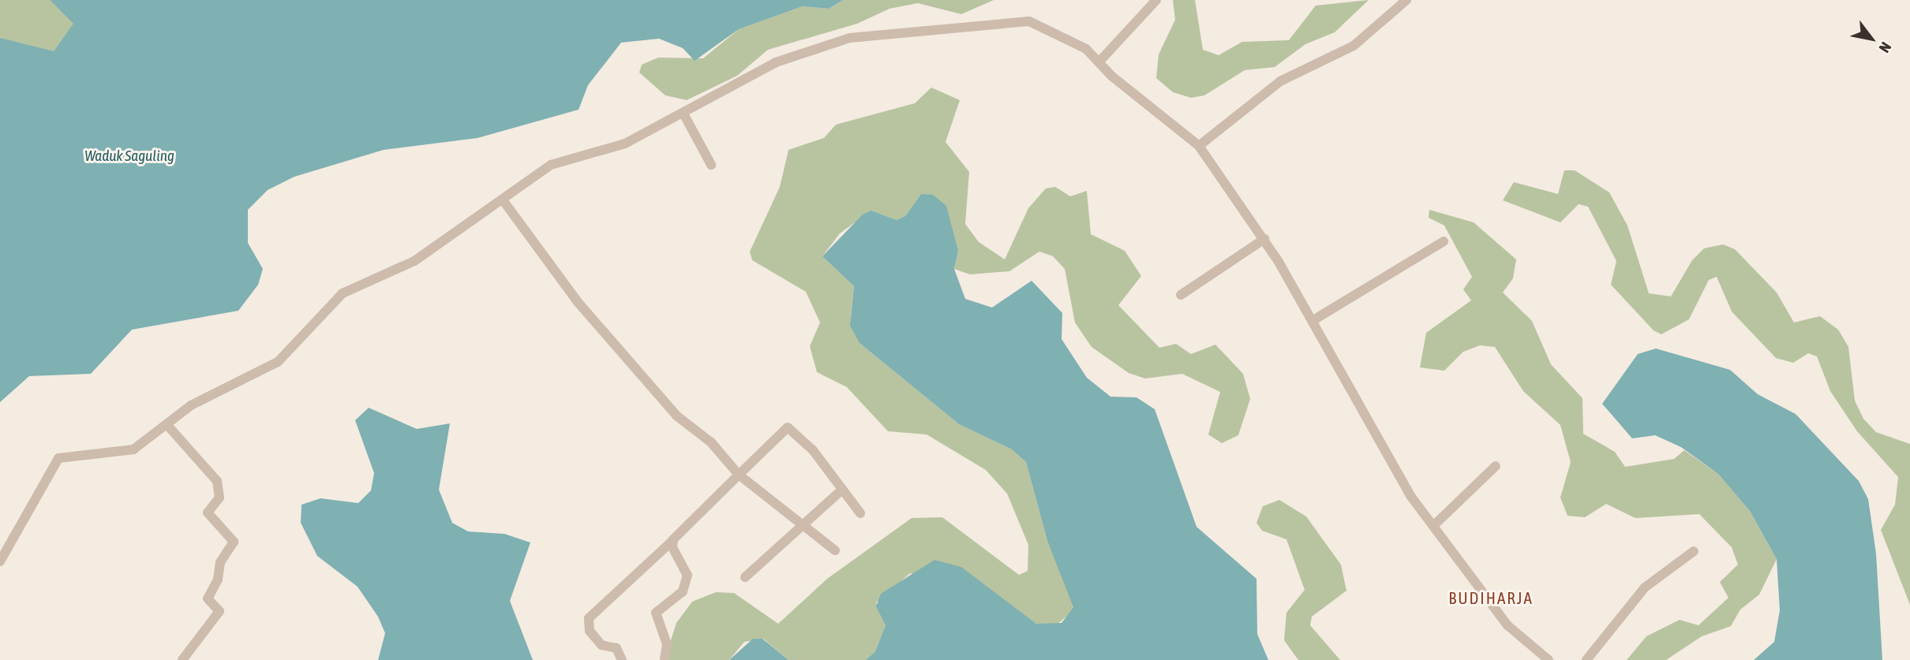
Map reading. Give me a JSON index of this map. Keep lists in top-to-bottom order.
{
  "districts": ["BUDIHARJA"],
  "water": ["Waduk Saguling"],
  "north": "bottom right"
}
